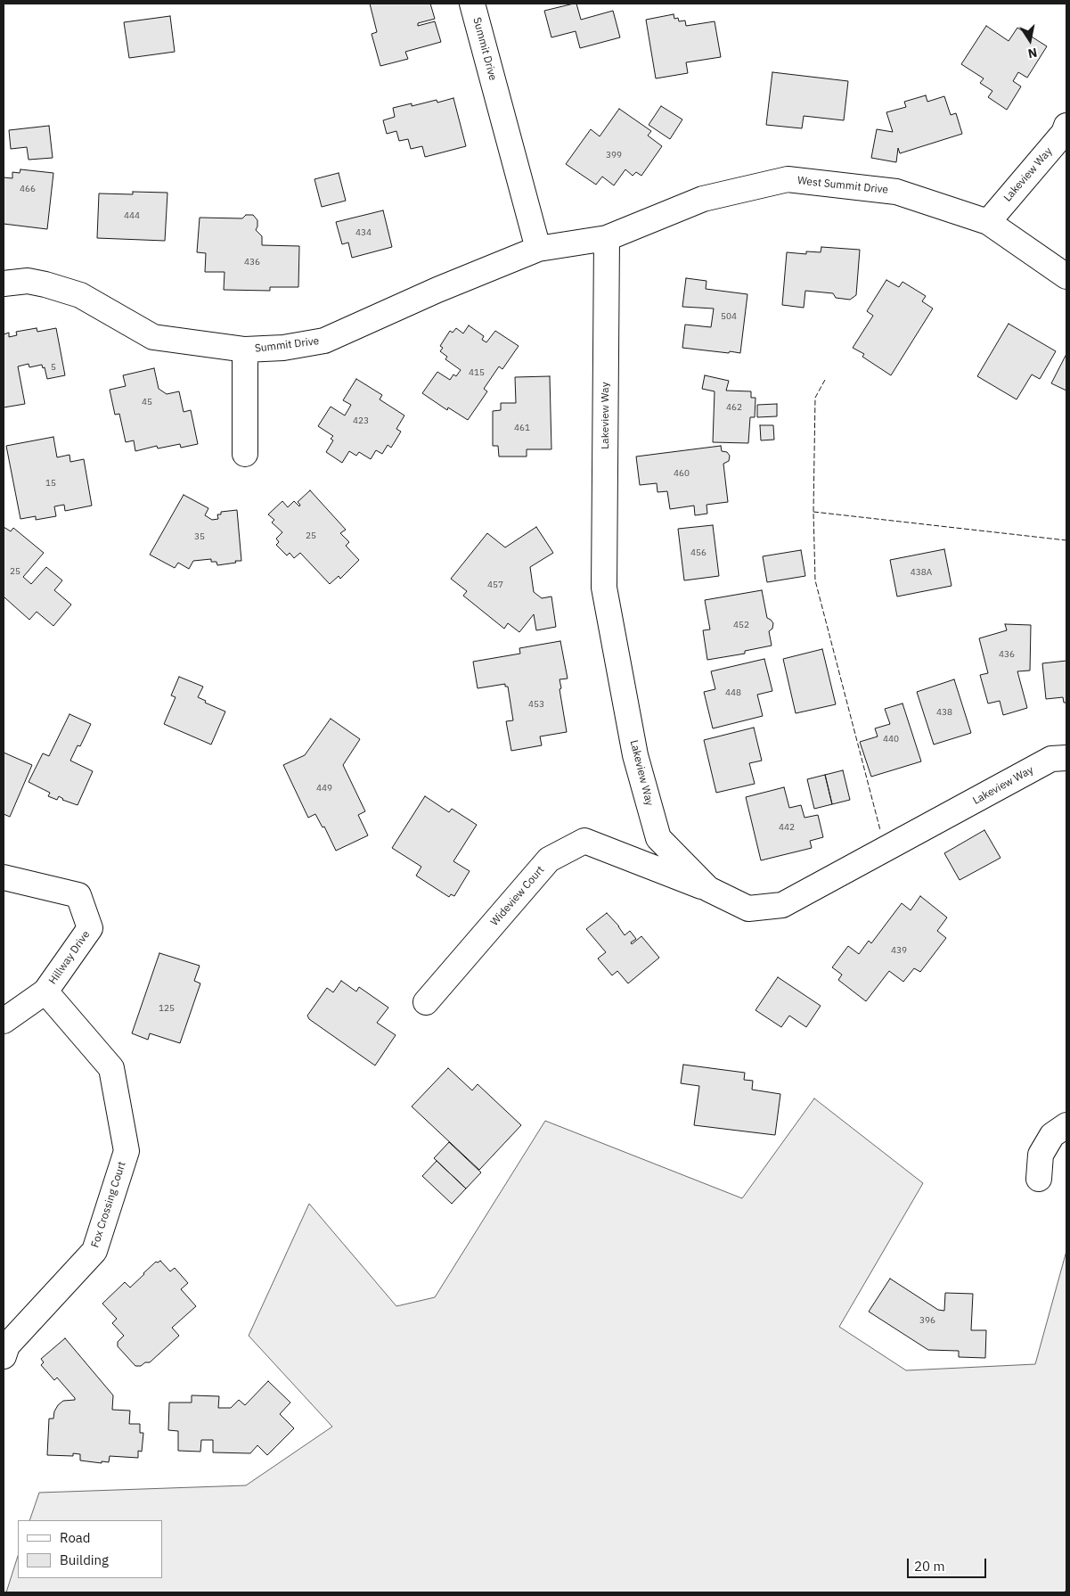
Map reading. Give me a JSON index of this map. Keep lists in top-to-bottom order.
{
  "streets": {
    "street": [
      "Summit Drive",
      "Lakeview Way",
      "West Summit Drive",
      "Wideview Court",
      "Hillway Drive",
      "Fox Crossing Court"
    ]
  },
  "crossings": [
    ["Summit Drive", "Lakeview Way"],
    ["Summit Drive", "West Summit Drive"],
    ["Lakeview Way", "West Summit Drive"],
    ["Lakeview Way", "Wideview Court"],
    ["Hillway Drive", "Fox Crossing Court"]
  ],
  "house_numbers": [
    "399",
    "466",
    "444",
    "434",
    "436",
    "504",
    "5",
    "415",
    "45",
    "462",
    "423",
    "461",
    "460",
    "15",
    "25",
    "35",
    "456",
    "25",
    "438A",
    "457",
    "452",
    "436",
    "448",
    "453",
    "438",
    "440",
    "449",
    "442",
    "439",
    "125",
    "396"
  ],
  "legend": ["Road", "Building"],
  "scale_bar": "20 m",
  "north": "bottom"
}
